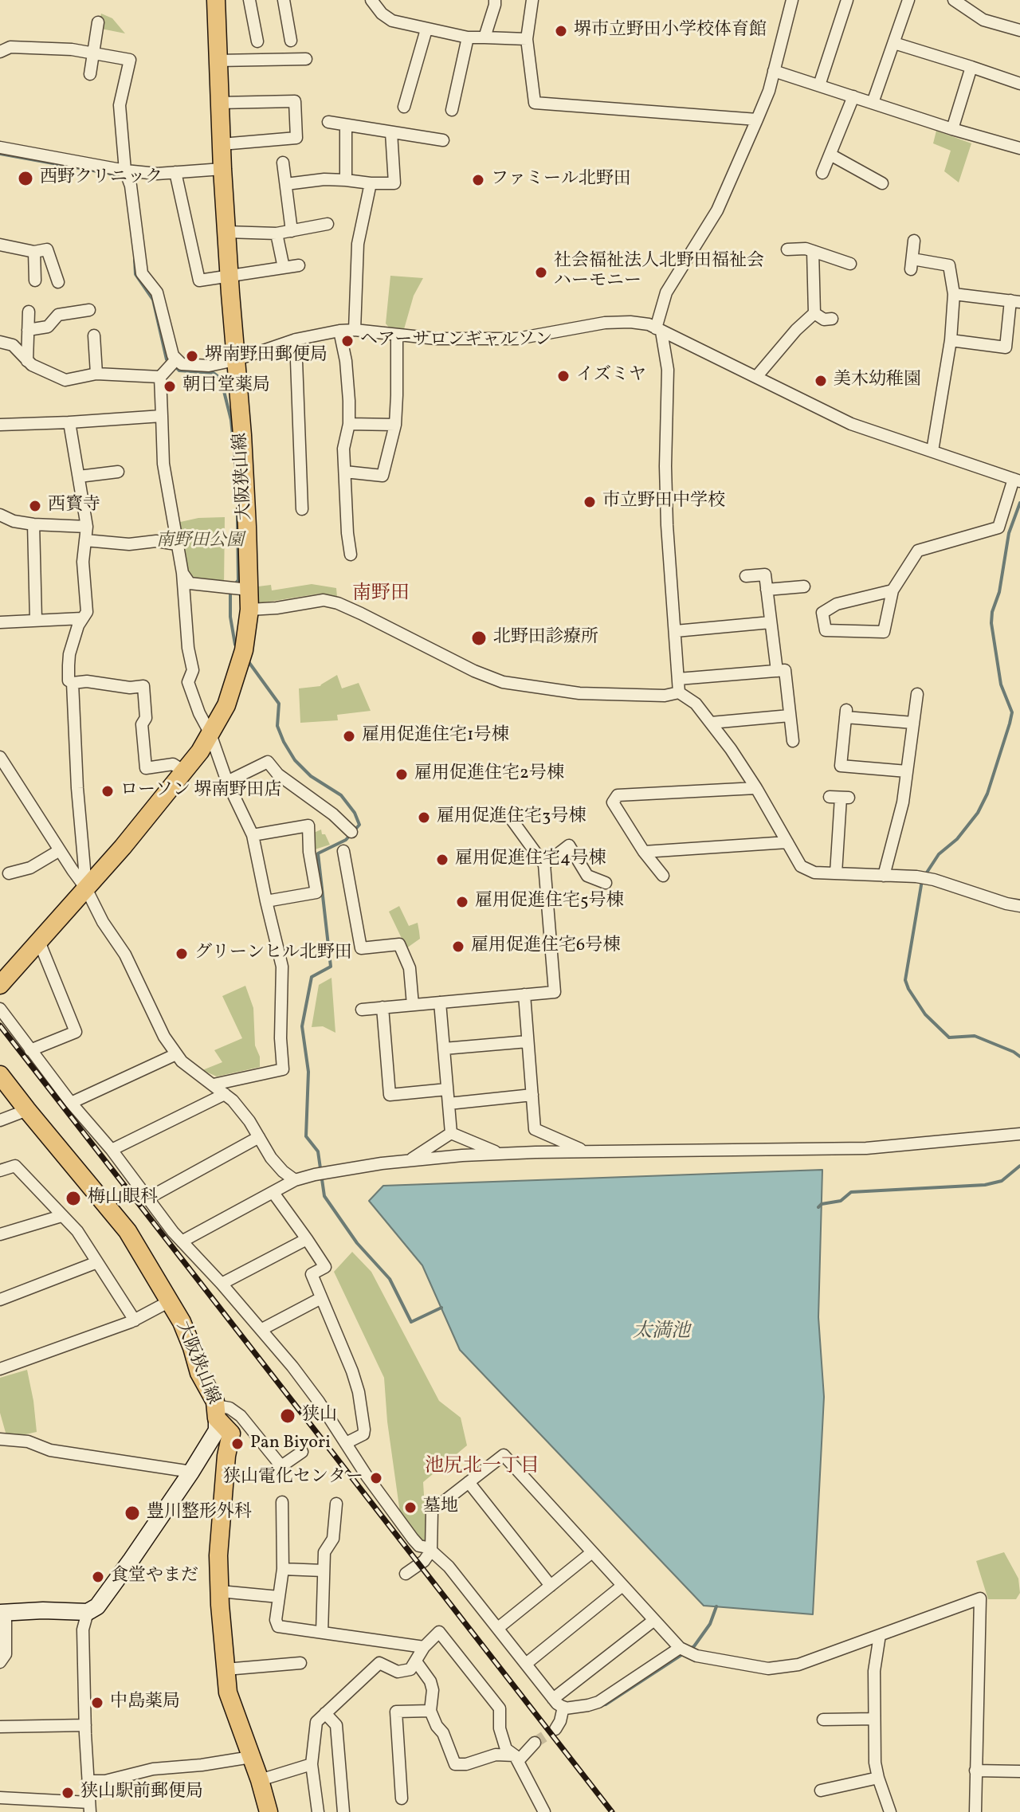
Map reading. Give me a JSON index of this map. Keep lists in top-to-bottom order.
{
  "streets": {
    "main road": ["大阪狭山線"]
  },
  "districts": ["南野田", "池尻北一丁目"],
  "water": ["太満池"],
  "parks": ["南野田公園"],
  "places": [
    "堺市立野田小学校体育館",
    "西野クリニック",
    "ファミール北野田",
    "社会福祉法人北野田福祉会 ハーモニー",
    "ヘアーサロンギャルソン",
    "堺南野田郵便局",
    "イズミヤ",
    "美木幼稚園",
    "朝日堂薬局",
    "市立野田中学校",
    "西寳寺",
    "北野田診療所",
    "雇用促進住宅1号棟",
    "雇用促進住宅2号棟",
    "ローソン 堺南野田店",
    "雇用促進住宅3号棟",
    "雇用促進住宅4号棟",
    "雇用促進住宅5号棟",
    "雇用促進住宅6号棟",
    "グリーンヒル北野田",
    "梅山眼科",
    "狭山",
    "Pan Biyori",
    "狭山電化センター",
    "墓地",
    "豊川整形外科",
    "食堂やまだ",
    "中島薬局",
    "狭山駅前郵便局"
  ]
}
